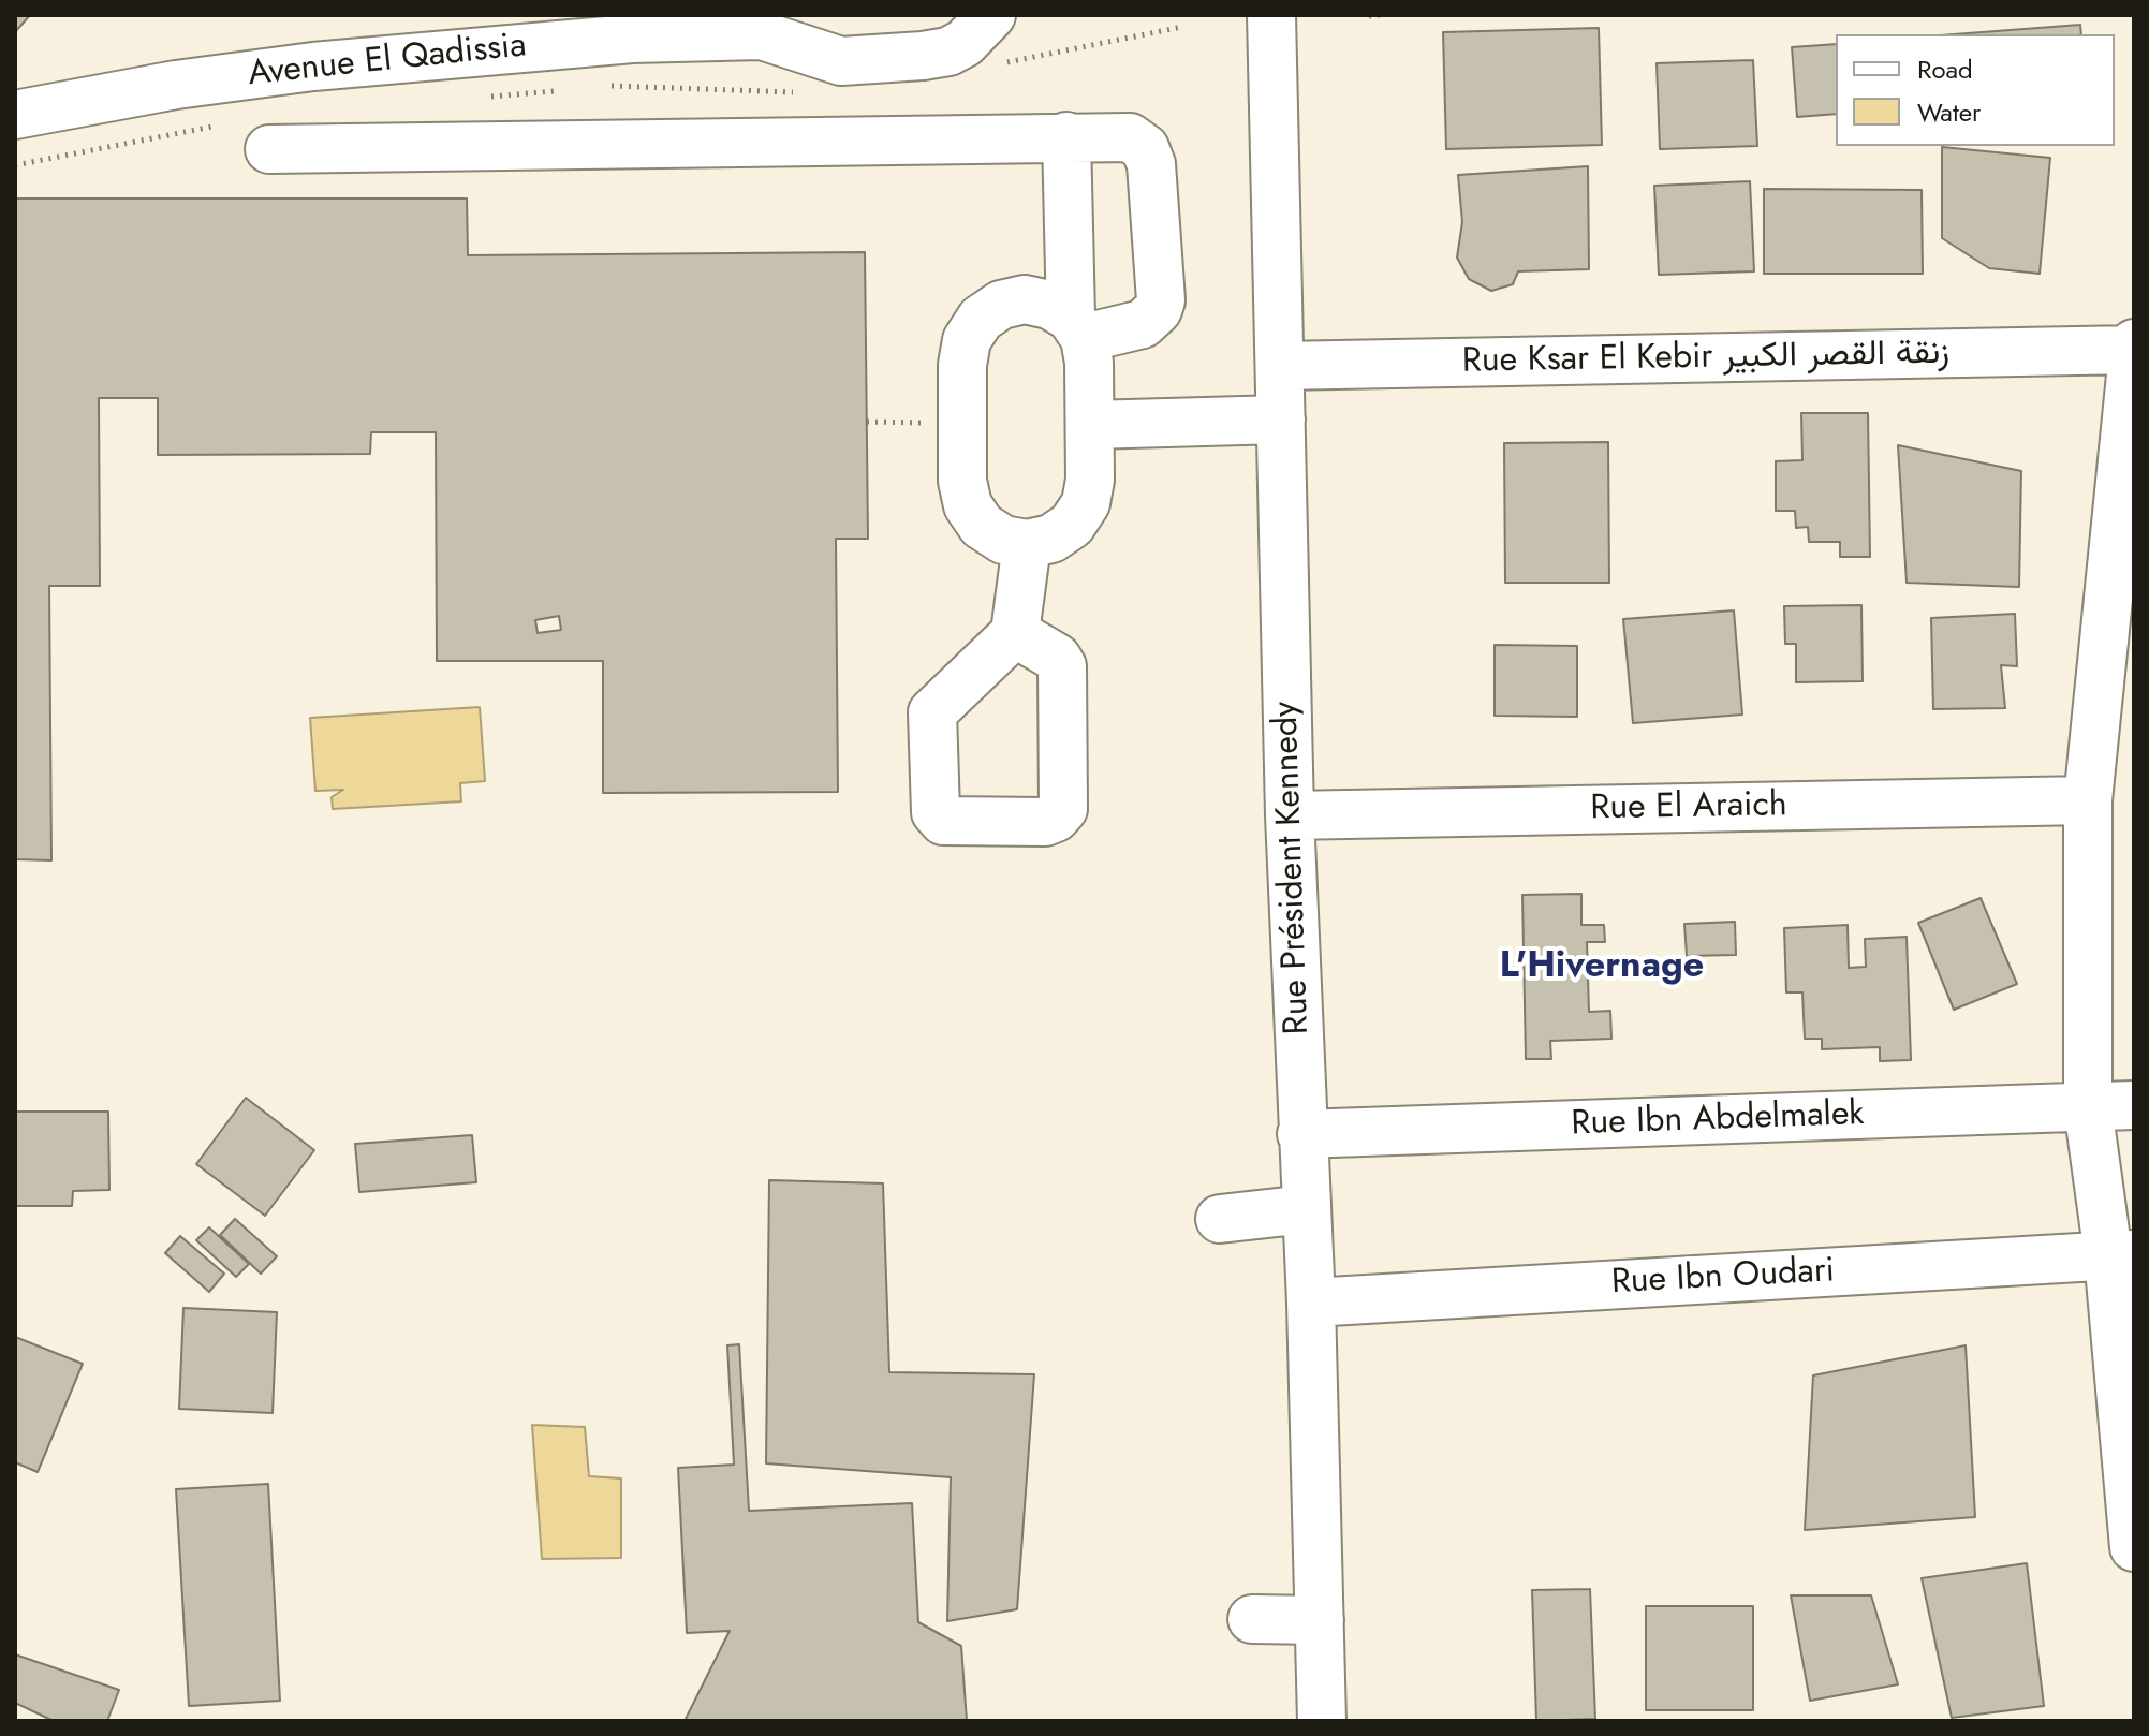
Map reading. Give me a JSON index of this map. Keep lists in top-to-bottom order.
{
  "streets": {
    "street": [
      "Avenue El Qadissia",
      "Rue Ksar El Kebir زنقة القصر الكبير",
      "Rue El Araich",
      "Rue Président Kennedy",
      "Rue Ibn Abdelmalek",
      "Rue Ibn Oudari"
    ]
  },
  "crossings": [
    ["Rue Ksar El Kebir زنقة القصر الكبير", "Rue Président Kennedy"],
    ["Rue El Araich", "Rue Président Kennedy"],
    ["Rue Président Kennedy", "Rue Ibn Abdelmalek"],
    ["Rue Président Kennedy", "Rue Ibn Oudari"]
  ],
  "districts": ["L'Hivernage"],
  "legend": ["Road", "Water"]
}
